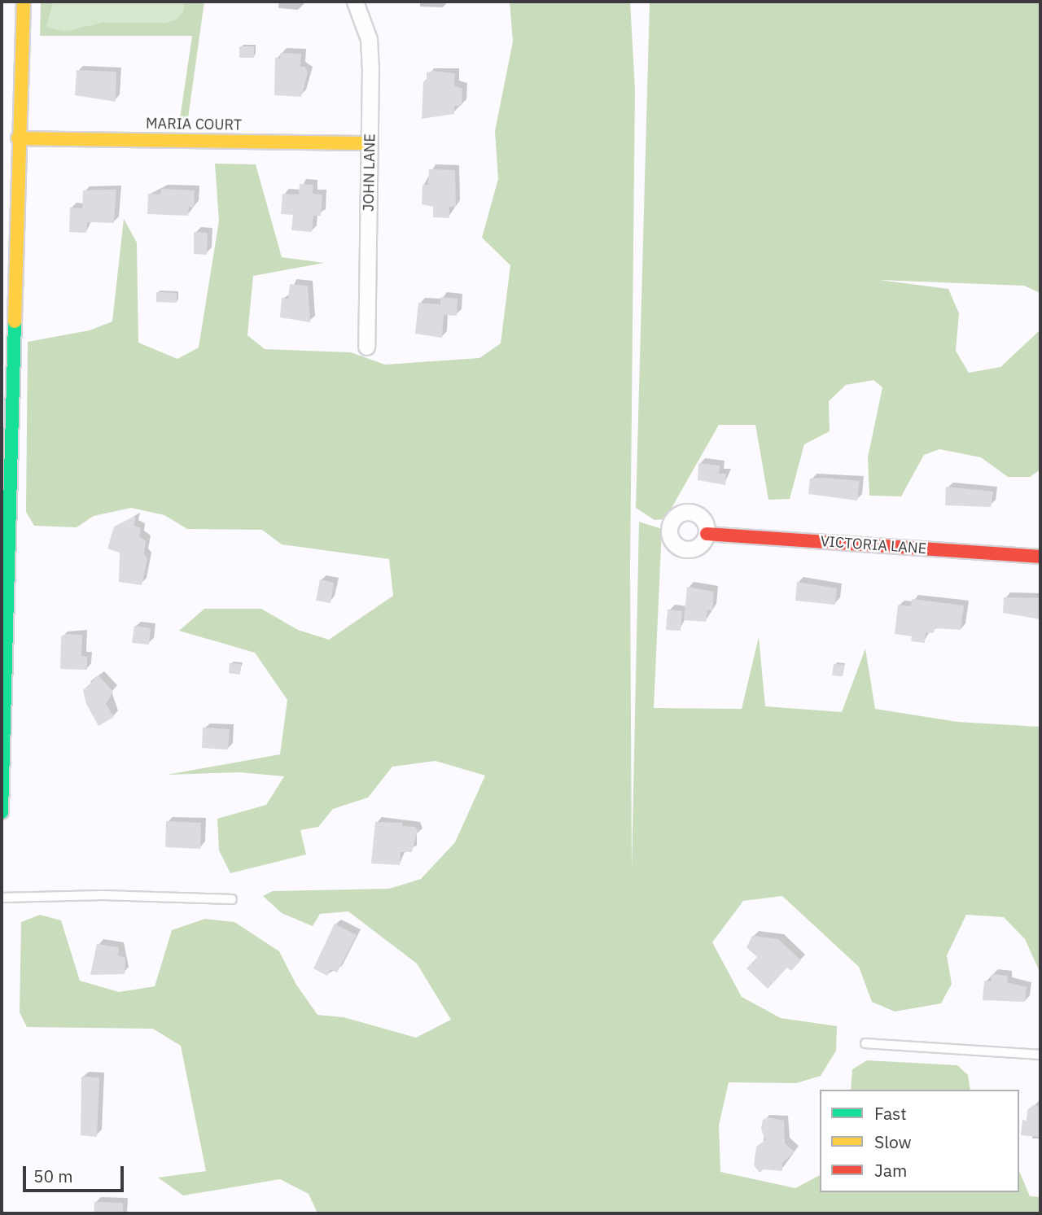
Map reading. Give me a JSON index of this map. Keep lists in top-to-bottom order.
{
  "streets": {
    "street": ["MARIA COURT", "JOHN LANE", "VICTORIA LANE"]
  },
  "crossings": [
    ["MARIA COURT", "JOHN LANE"]
  ],
  "legend": ["Fast", "Slow", "Jam"],
  "scale_bar": "50 m"
}
